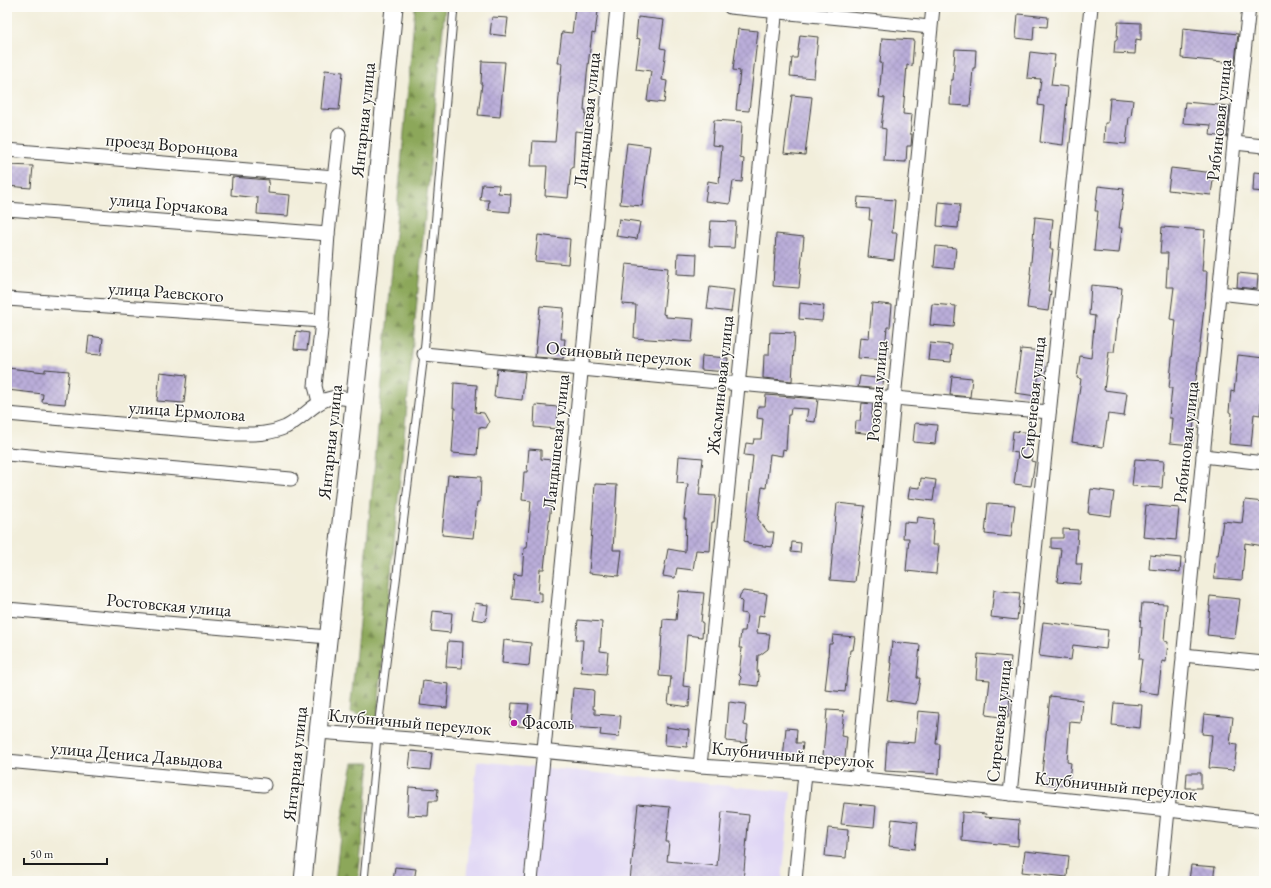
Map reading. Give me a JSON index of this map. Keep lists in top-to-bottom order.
{
  "streets": {
    "street": [
      "Янтарная улица",
      "Ландышевая улица",
      "Рябиновая улица",
      "проезд Воронцова",
      "улица Горчакова",
      "улица Раевского",
      "Осиновый переулок",
      "Жасминовая улица",
      "Розовая улица",
      "Сиреневая улица",
      "улица Ермолова",
      "Ростовская улица",
      "Клубничный переулок",
      "улица Дениса Давыдова"
    ]
  },
  "crossings": [
    ["Янтарная улица", "улица Ермолова"],
    ["Янтарная улица", "Ростовская улица"],
    ["Янтарная улица", "Клубничный переулок"],
    ["Ландышевая улица", "Осиновый переулок"],
    ["Ландышевая улица", "Клубничный переулок"],
    ["Рябиновая улица", "Клубничный переулок"],
    ["Осиновый переулок", "Жасминовая улица"],
    ["Осиновый переулок", "Розовая улица"],
    ["Осиновый переулок", "Сиреневая улица"],
    ["Жасминовая улица", "Клубничный переулок"],
    ["Розовая улица", "Клубничный переулок"],
    ["Сиреневая улица", "Клубничный переулок"]
  ],
  "places": ["Фасоль"],
  "scale_bar": "50 m"
}
